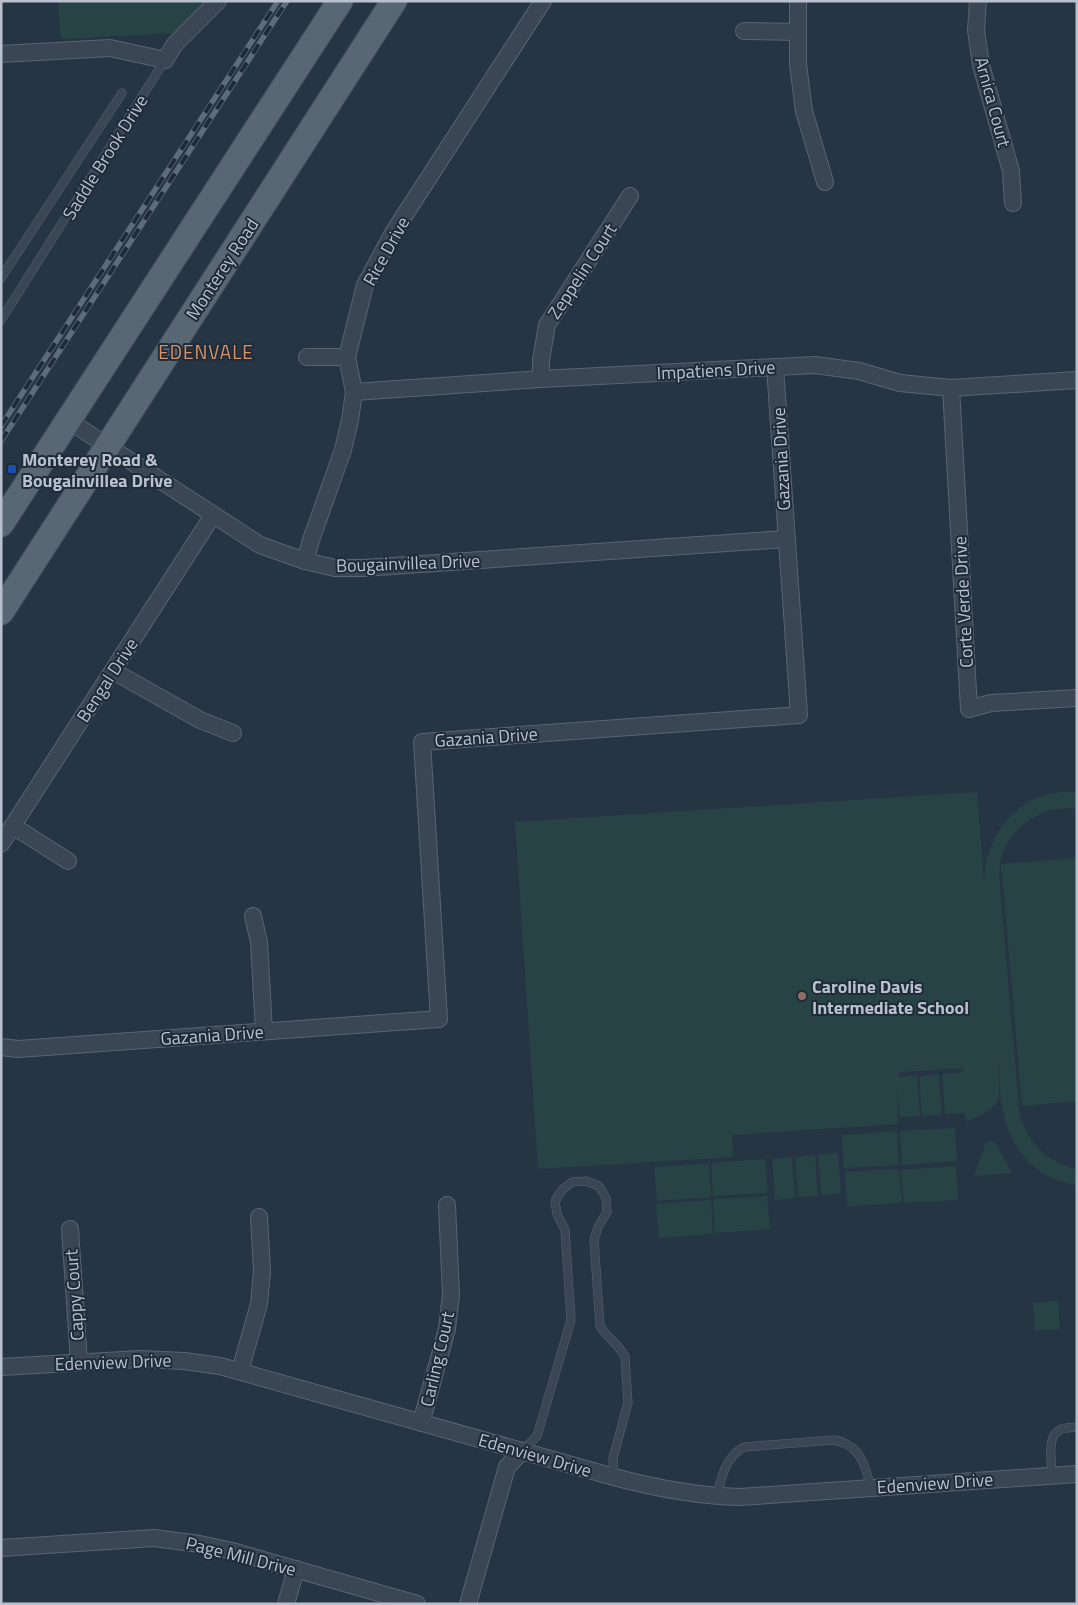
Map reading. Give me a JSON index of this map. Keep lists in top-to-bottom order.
{
  "streets": {
    "main road": ["Monterey Road"],
    "street": [
      "Arnica Court",
      "Saddle Brook Drive",
      "Rice Drive",
      "Zeppelin Court",
      "Impatiens Drive",
      "Gazania Drive",
      "Bougainvillea Drive",
      "Corte Verde Drive",
      "Bengal Drive",
      "Cappy Court",
      "Carling Court",
      "Edenview Drive",
      "Page Mill Drive"
    ]
  },
  "crossings": [
    ["Rice Drive", "Impatiens Drive"],
    ["Rice Drive", "Bougainvillea Drive"],
    ["Monterey Road", "Bougainvillea Drive"],
    ["Zeppelin Court", "Impatiens Drive"],
    ["Impatiens Drive", "Gazania Drive"],
    ["Impatiens Drive", "Corte Verde Drive"],
    ["Gazania Drive", "Bougainvillea Drive"],
    ["Bougainvillea Drive", "Bengal Drive"],
    ["Cappy Court", "Edenview Drive"],
    ["Carling Court", "Edenview Drive"]
  ],
  "districts": ["EDENVALE"],
  "places": {
    "transit": ["Monterey Road & Bougainvillea Drive"],
    "other": ["Caroline Davis Intermediate School"]
  }
}
